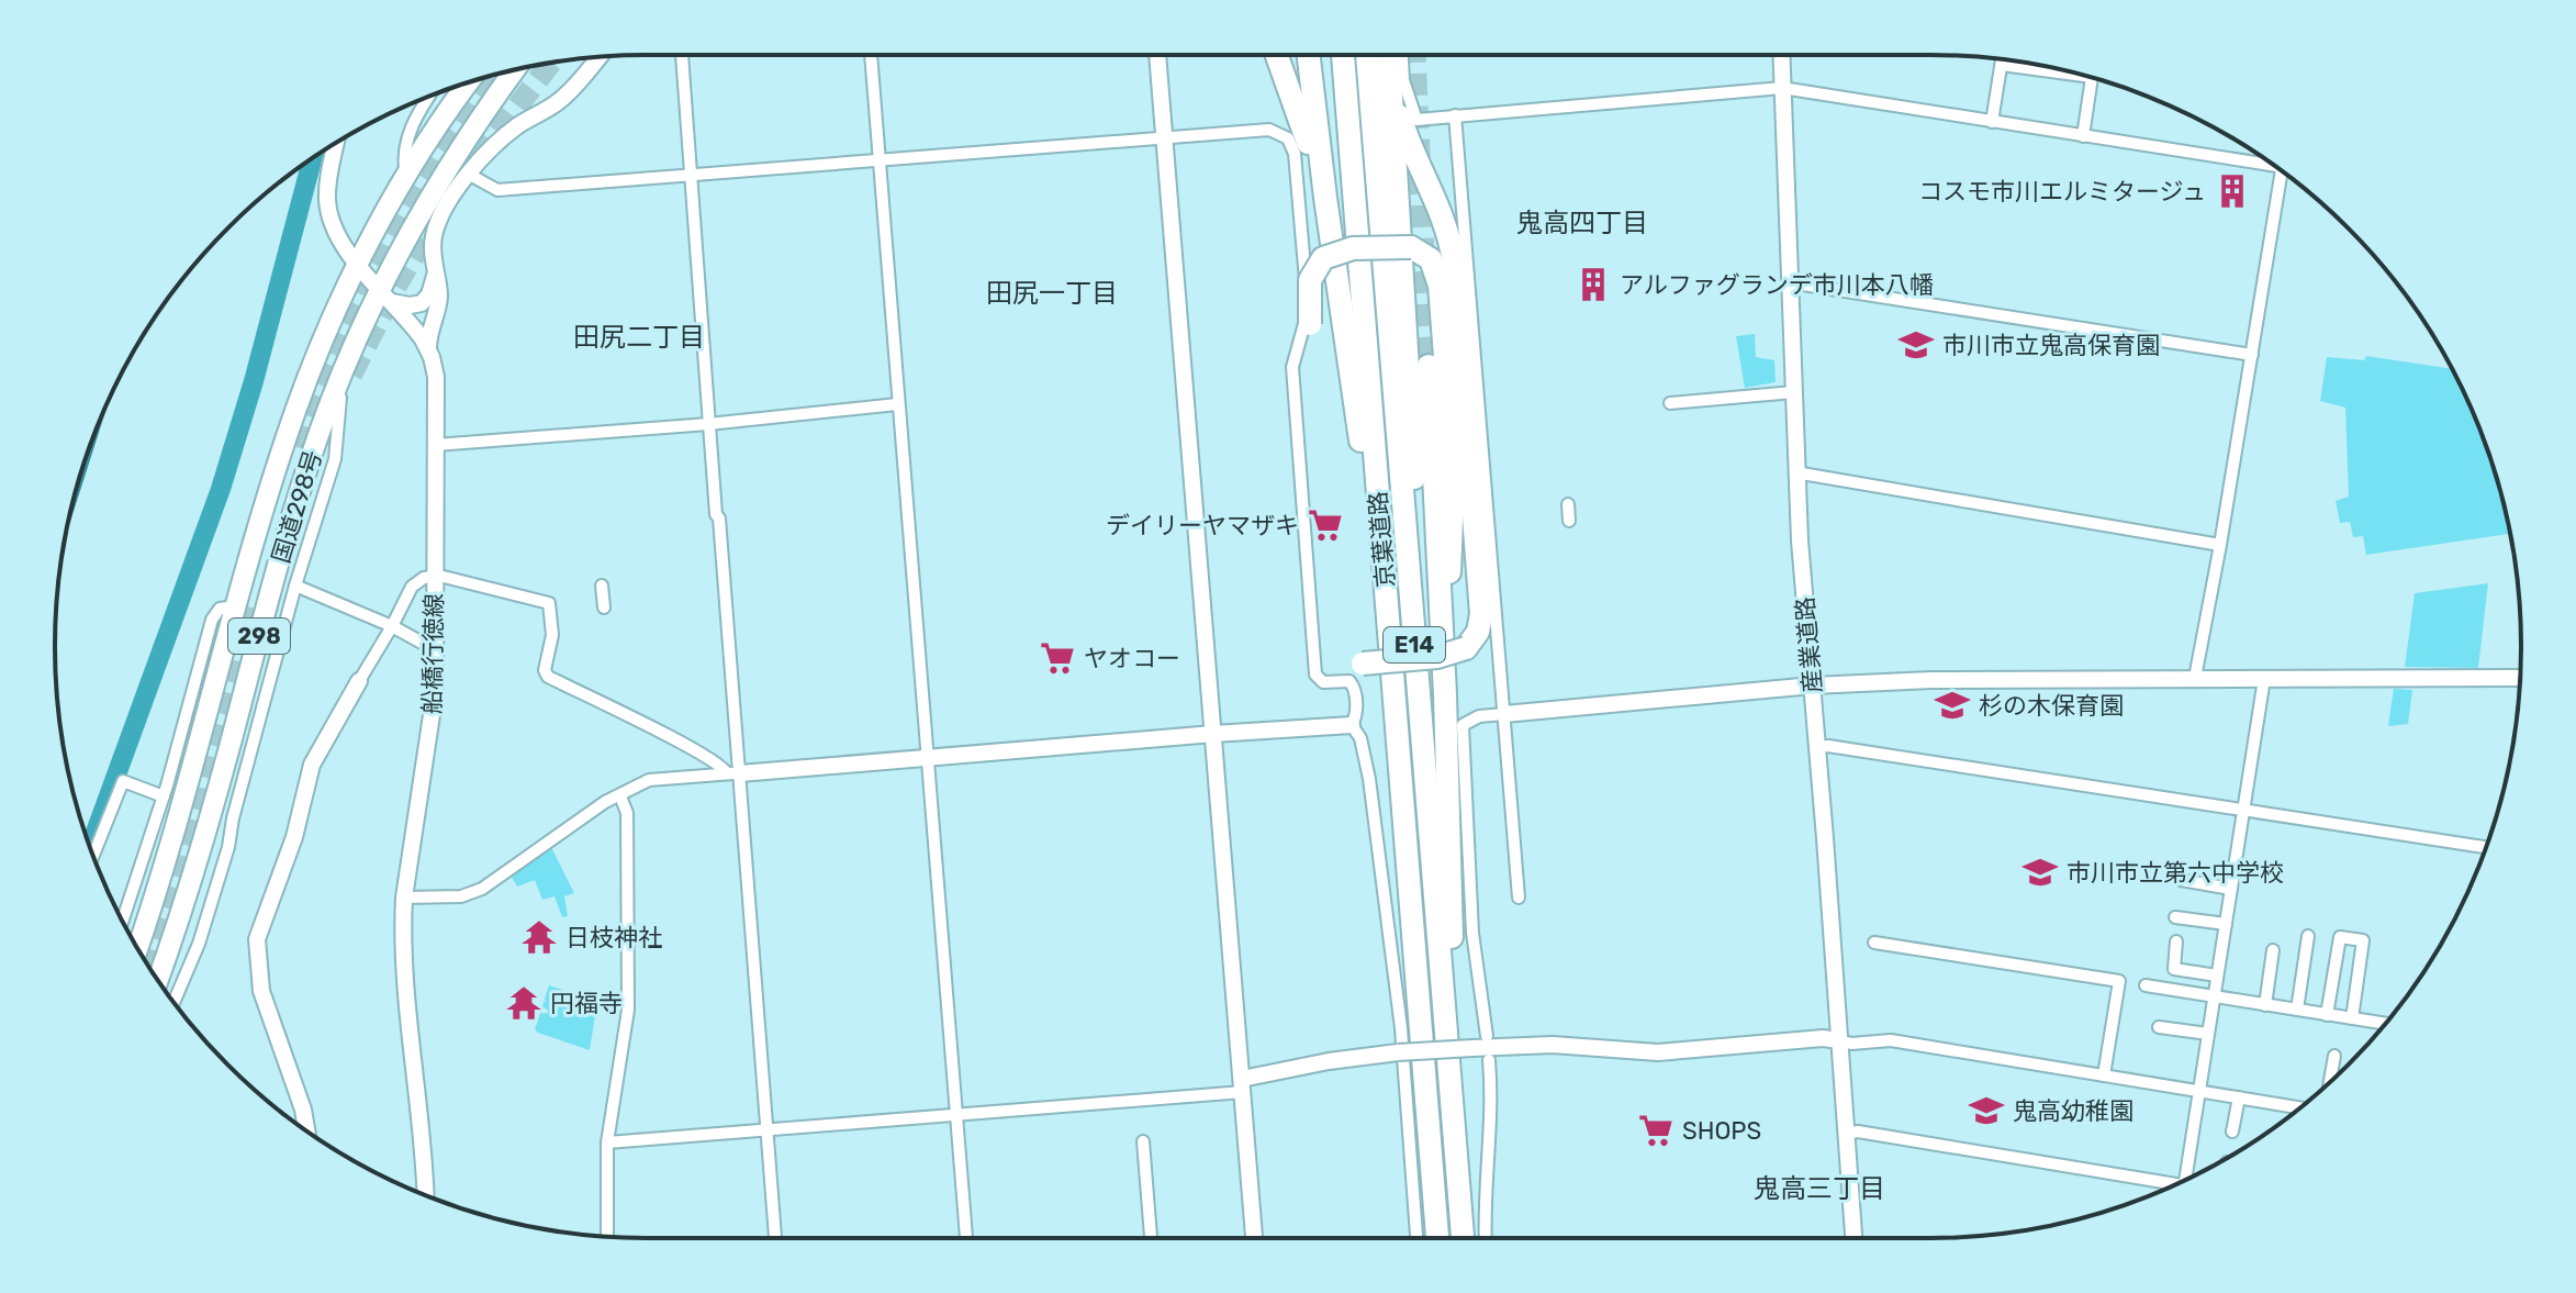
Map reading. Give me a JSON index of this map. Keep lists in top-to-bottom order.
{
  "streets": {
    "highway": [
      "国道298号",
      "京葉道路",
      "298",
      "E14"
    ],
    "street": ["産業道路", "船橋行徳線"]
  },
  "crossings": [
    ["国道298号", "298"],
    ["国道298号", "船橋行徳線"]
  ],
  "districts": [
    "鬼高四丁目",
    "田尻一丁目",
    "田尻二丁目",
    "鬼高三丁目"
  ],
  "places": {
    "building": ["コスモ市川エルミタージュ", "アルファグランデ市川本八幡"],
    "school or university": [
      "市川市立鬼高保育園",
      "杉の木保育園",
      "市川市立第六中学校",
      "鬼高幼稚園"
    ],
    "supermarket": ["デイリーヤマザキ", "ヤオコー", "SHOPS"],
    "temple": ["日枝神社", "円福寺"]
  }
}
